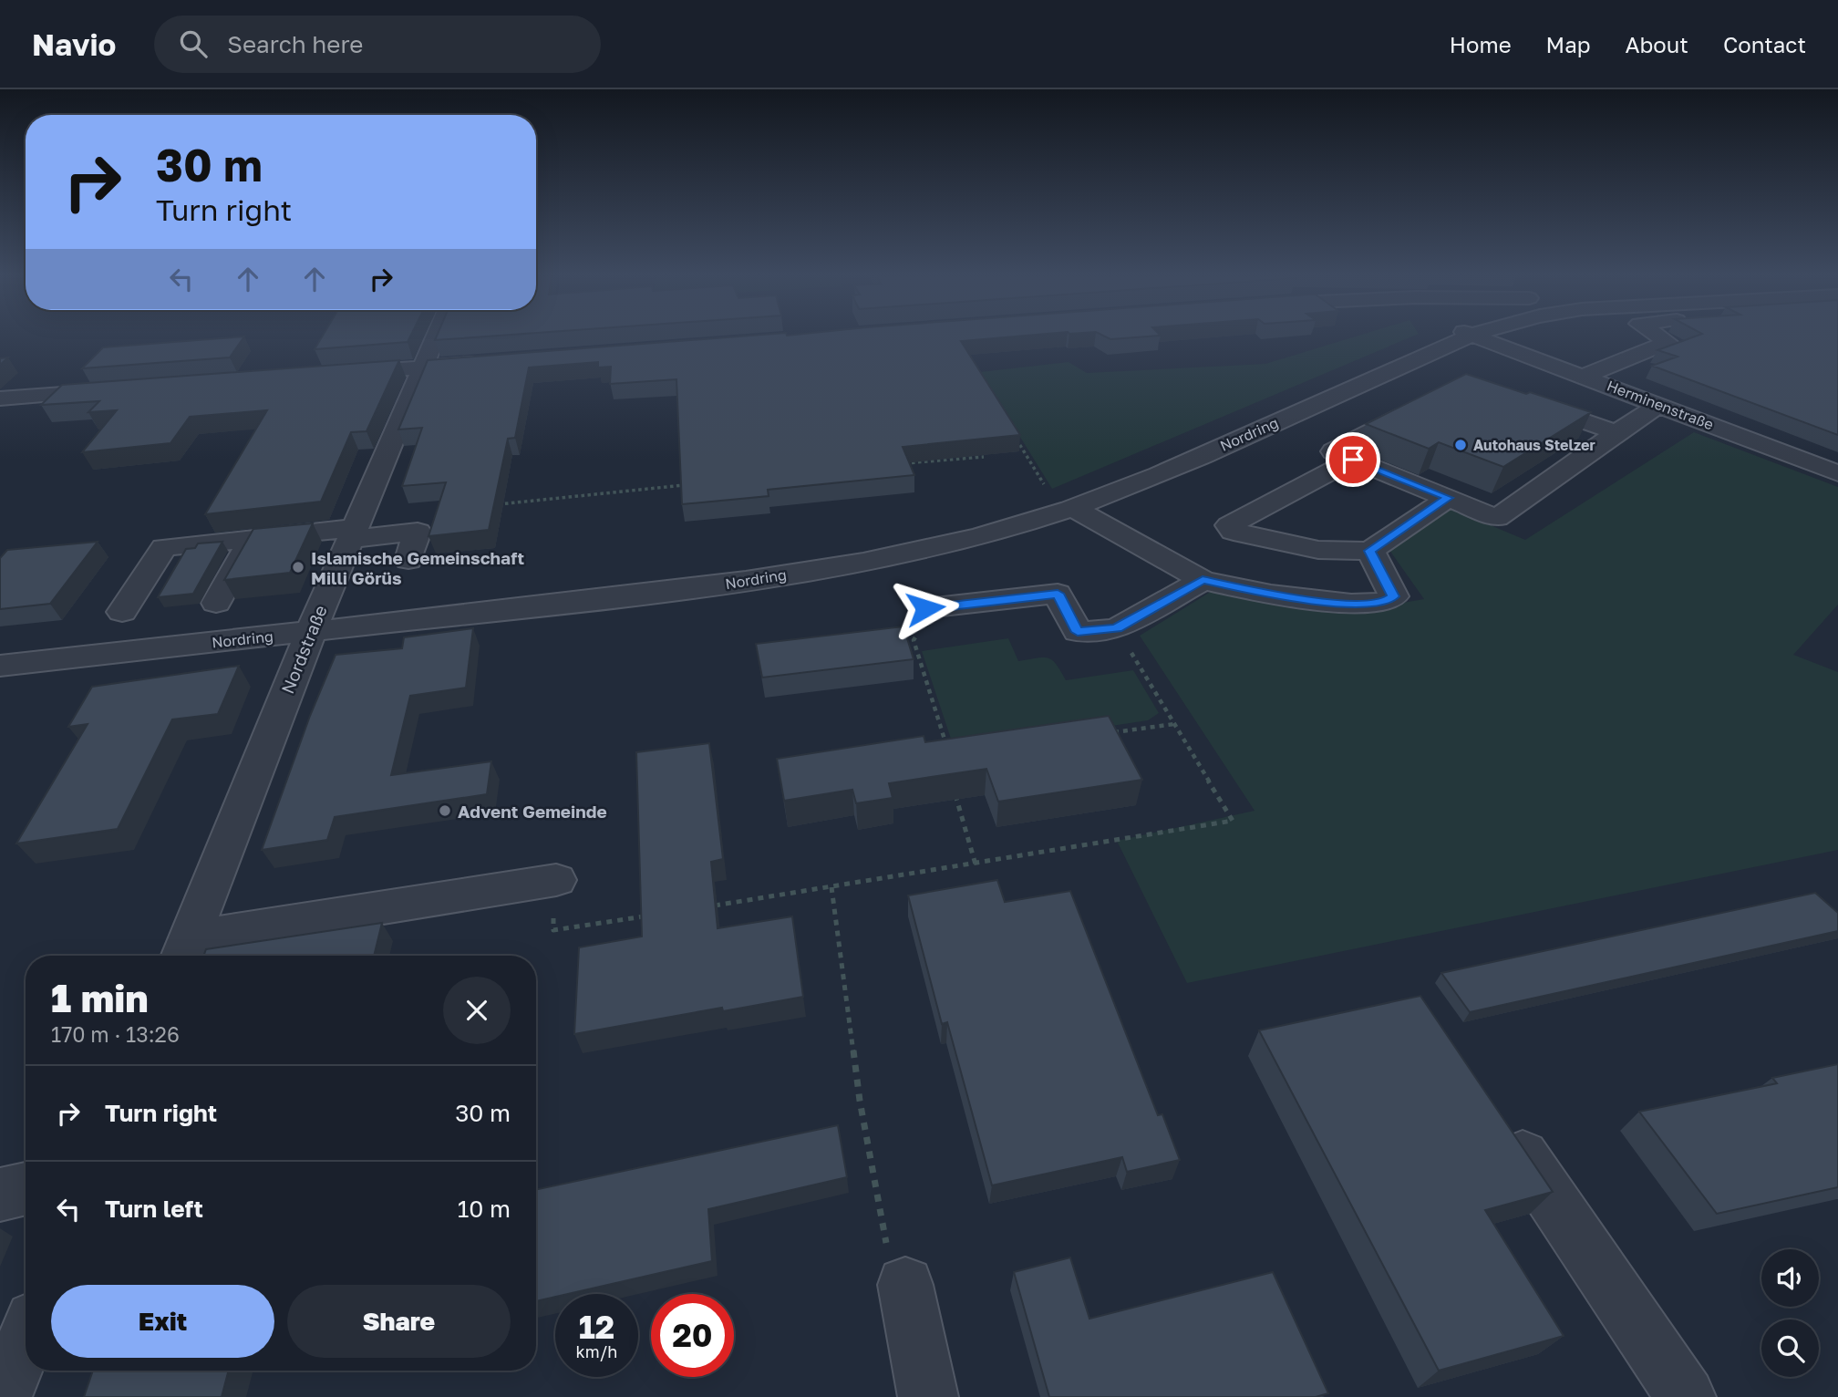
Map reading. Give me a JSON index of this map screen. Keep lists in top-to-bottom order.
{
  "streets": {
    "street": ["Herminenstraße", "Nordring", "Nordstraße"]
  },
  "crossings": [
    ["Nordring", "Nordstraße"]
  ],
  "places": ["Autohaus Stelzer", "Islamische Gemeinschaft Milli Görüs", "Advent Gemeinde"],
  "page": {
    "header": "Navio",
    "search": "Search here",
    "nav": [
      "Home",
      "Map",
      "About",
      "Contact"
    ],
    "turn": ["30 m", "Turn right"],
    "heading": ["1 min", "170 m · 13:26"],
    "list": [
      {
        "name": "Turn right",
        "value": "30 m"
      },
      {
        "name": "Turn left",
        "value": "10 m"
      }
    ],
    "buttons": ["Exit", "Share"],
    "speed": "12 km/h",
    "limit": "20"
  }
}
